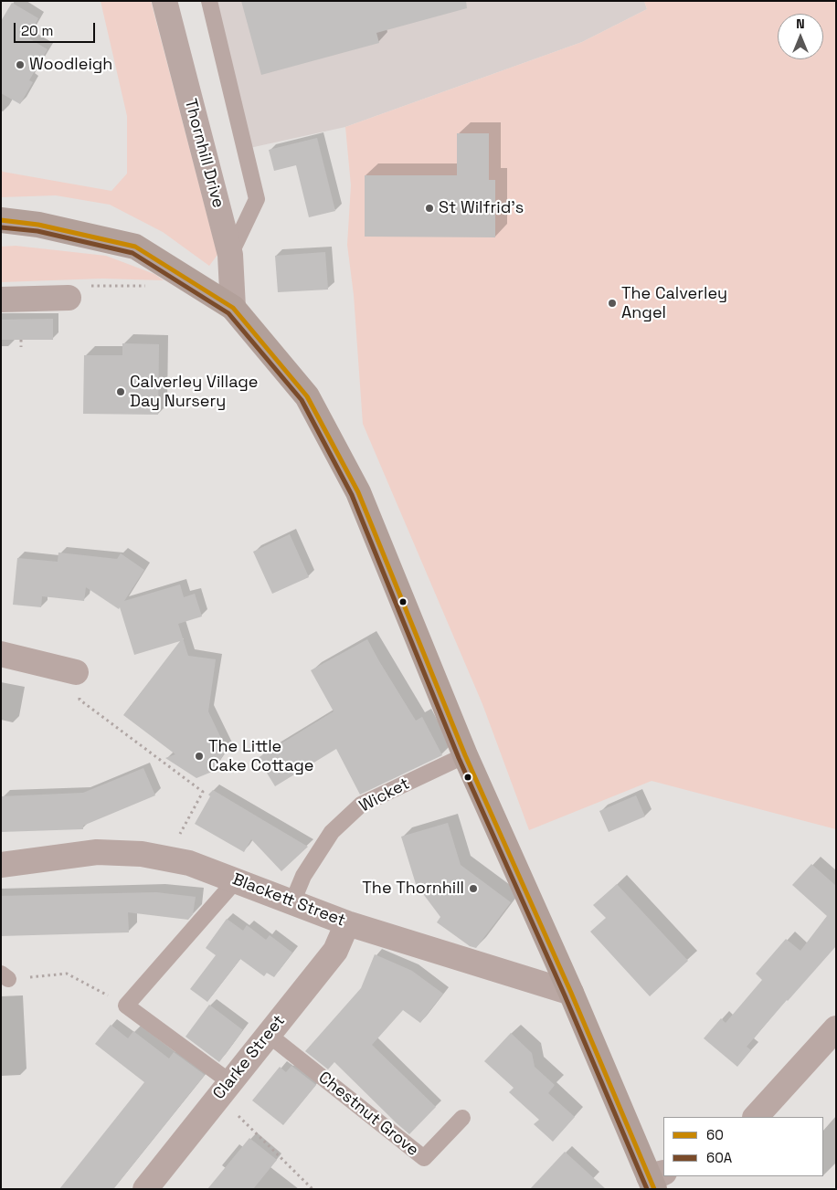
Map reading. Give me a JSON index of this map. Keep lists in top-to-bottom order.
{
  "streets": {
    "street": ["Thornhill Drive", "Blackett Street", "Clarke Street"],
    "lane": ["Wicket", "Chestnut Grove"]
  },
  "crossings": [
    ["Wicket", "Blackett Street"],
    ["Blackett Street", "Clarke Street"],
    ["Clarke Street", "Chestnut Grove"]
  ],
  "places": [
    "Woodleigh",
    "St Wilfrid's",
    "The Calverley Angel",
    "Calverley Village Day Nursery",
    "The Little Cake Cottage",
    "The Thornhill"
  ],
  "lines": ["transit line 60", "transit line 60A"],
  "legend": ["60", "60A"],
  "scale_bar": "20 m",
  "north": "top"
}
